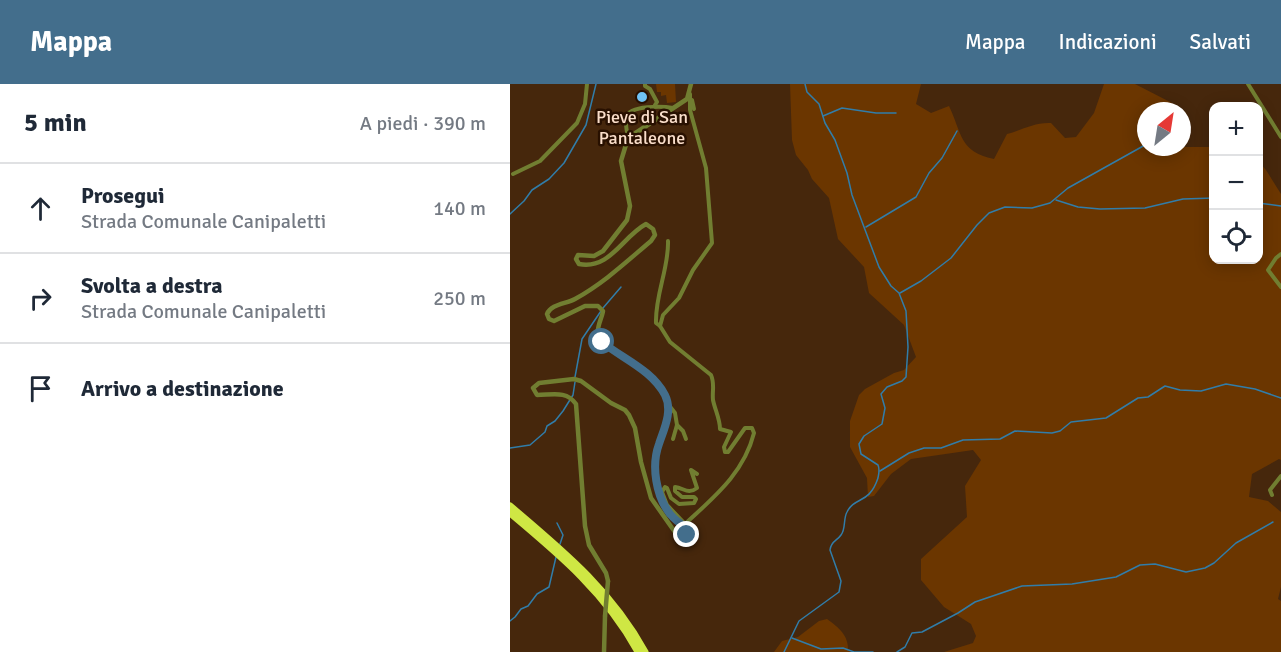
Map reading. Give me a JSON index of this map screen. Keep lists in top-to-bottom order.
{
  "places": ["Pieve di San Pantaleone"],
  "north": "top right",
  "page": {
    "header": "Mappa",
    "nav": ["Mappa", "Indicazioni", "Salvati"],
    "heading": ["5 min", "A piedi · 390 m"],
    "map_buttons": ["+", "−"],
    "list": [
      ["Prosegui", "Strada Comunale Canipaletti", "140 m"],
      ["Svolta a destra", "Strada Comunale Canipaletti", "250 m"],
      "Arrivo a destinazione"
    ]
  }
}
